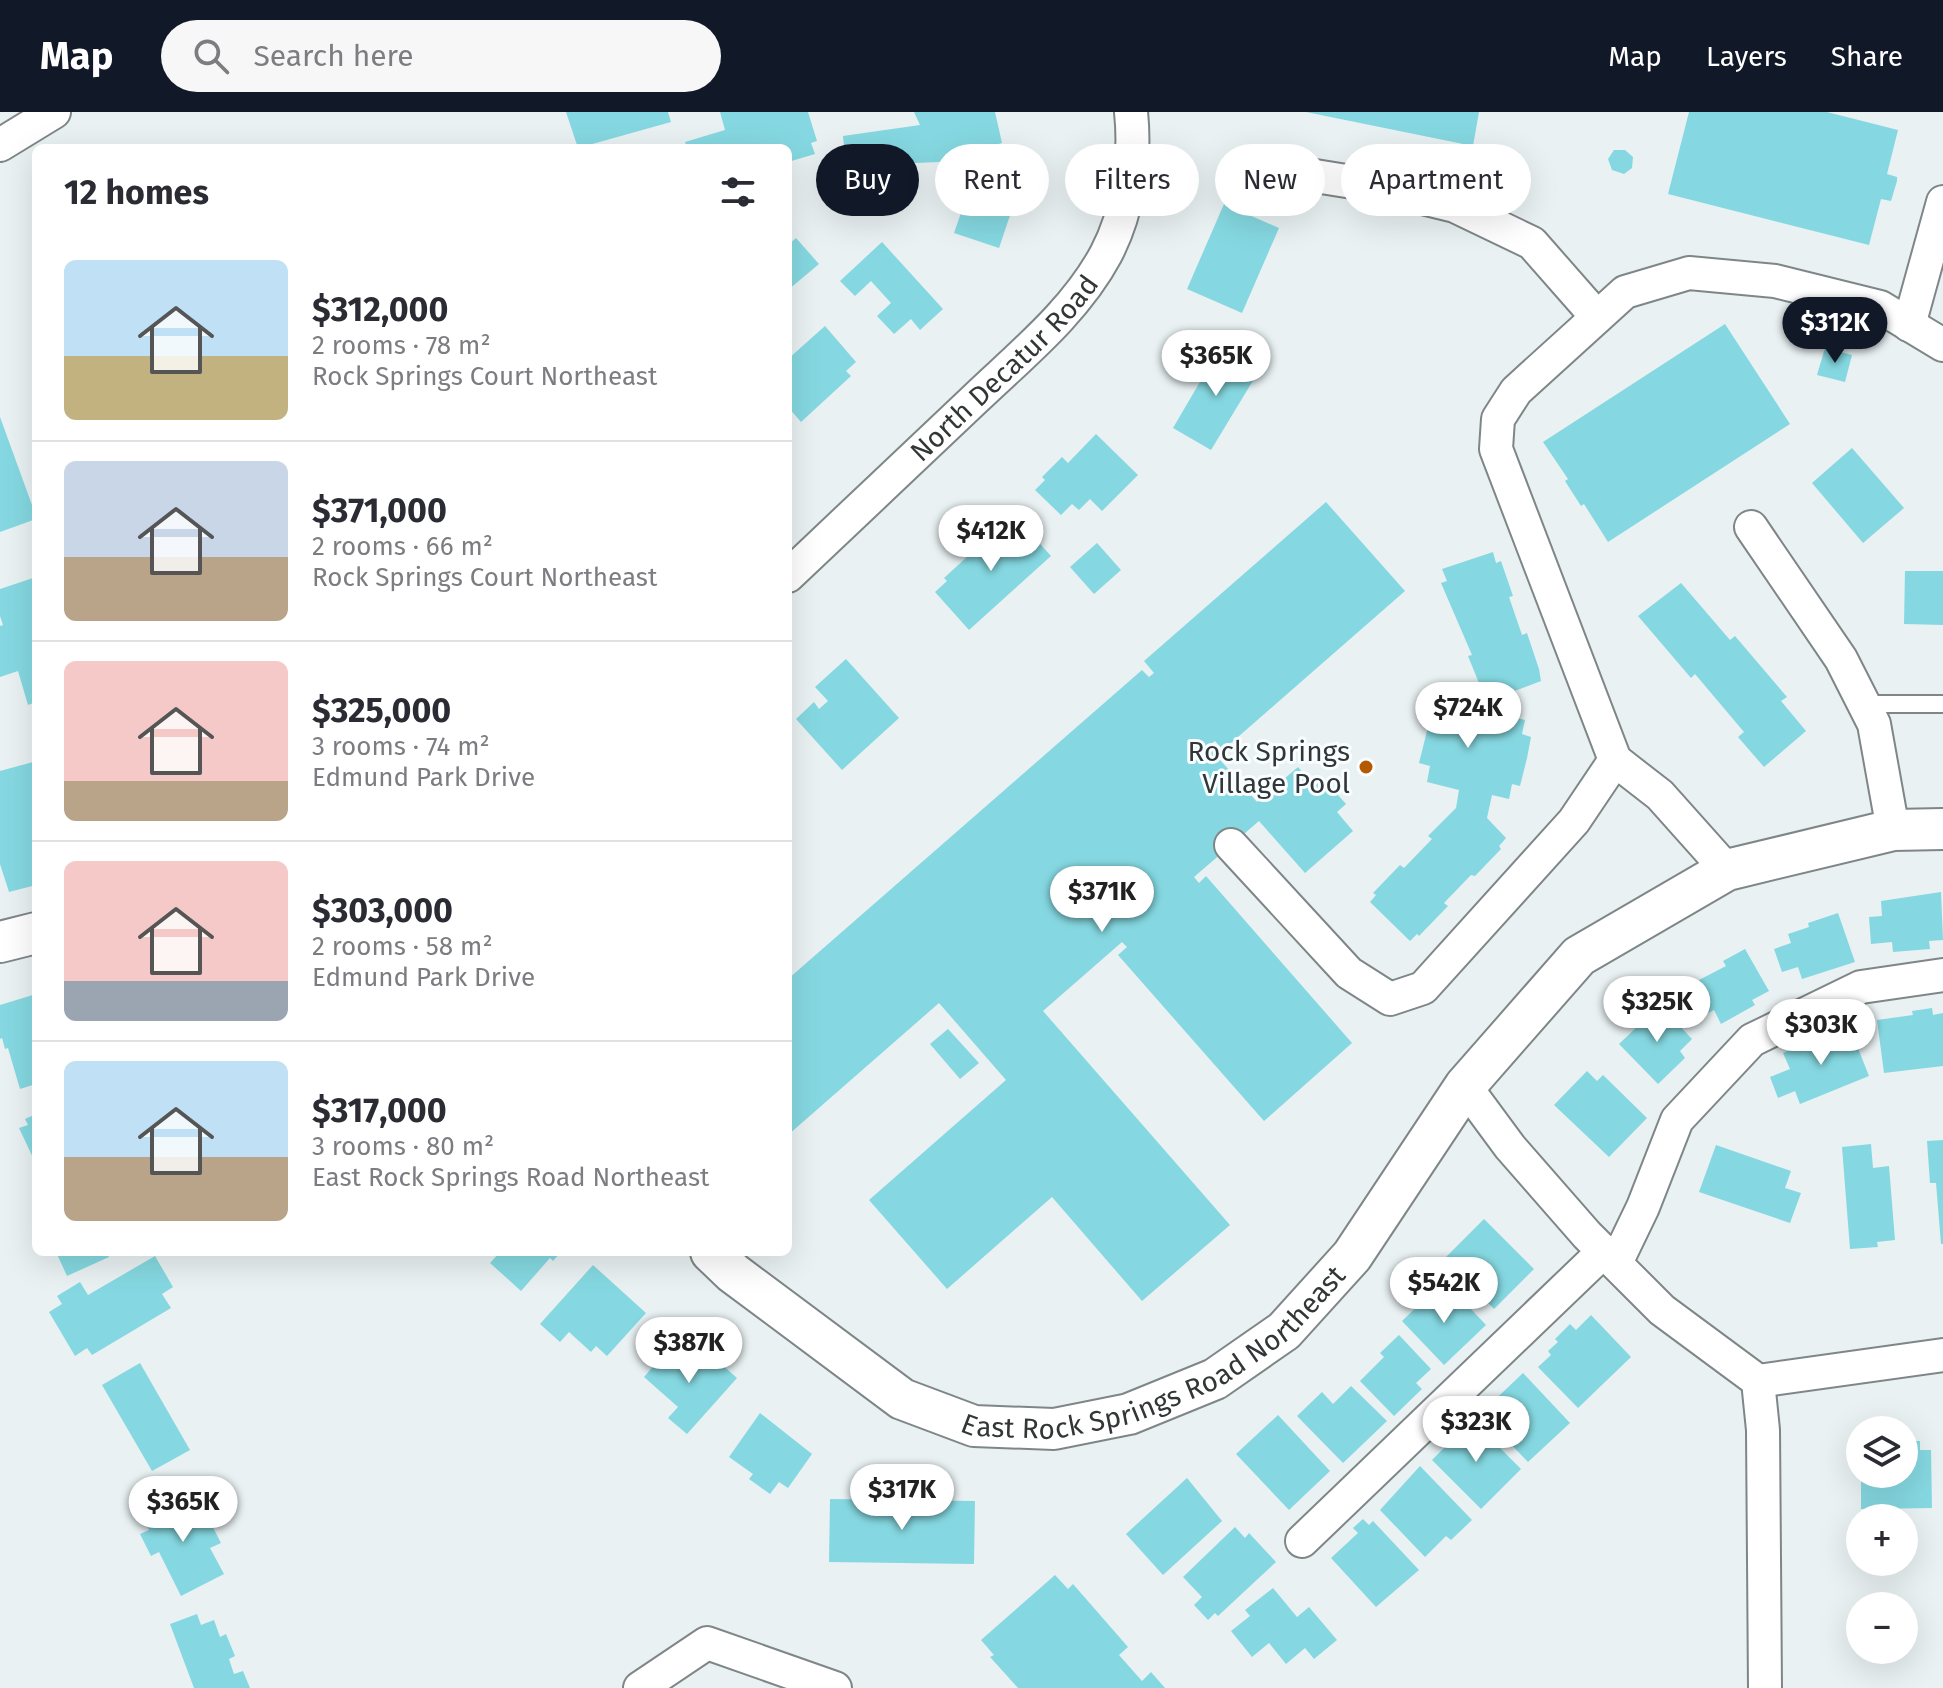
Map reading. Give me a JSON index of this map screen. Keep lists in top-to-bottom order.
{
  "streets": {
    "street": ["North Decatur Road", "East Rock Springs Road Northeast"]
  },
  "places": ["Rock Springs Village Pool"],
  "page": {
    "header": "Map",
    "search": "Search here",
    "nav": ["Map", "Layers", "Share"],
    "chip": [
      "Buy",
      "Rent",
      "Filters",
      "New",
      "Apartment"
    ],
    "heading": "12 homes",
    "list": [
      {
        "name": "$312,000",
        "note": "2 rooms · 78 m² · Rock Springs Court Northeast"
      },
      {
        "name": "$371,000",
        "note": "2 rooms · 66 m² · Rock Springs Court Northeast"
      },
      {
        "name": "$325,000",
        "note": "3 rooms · 74 m² · Edmund Park Drive"
      },
      {
        "name": "$303,000",
        "note": "2 rooms · 58 m² · Edmund Park Drive"
      },
      {
        "name": "$317,000",
        "note": "3 rooms · 80 m² · East Rock Springs Road Northeast"
      }
    ],
    "price": [
      "$312K",
      "$365K",
      "$412K",
      "$724K",
      "$371K",
      "$325K",
      "$303K",
      "$542K",
      "$387K",
      "$323K",
      "$317K",
      "$365K"
    ],
    "map_buttons": ["+", "−"]
  }
}
